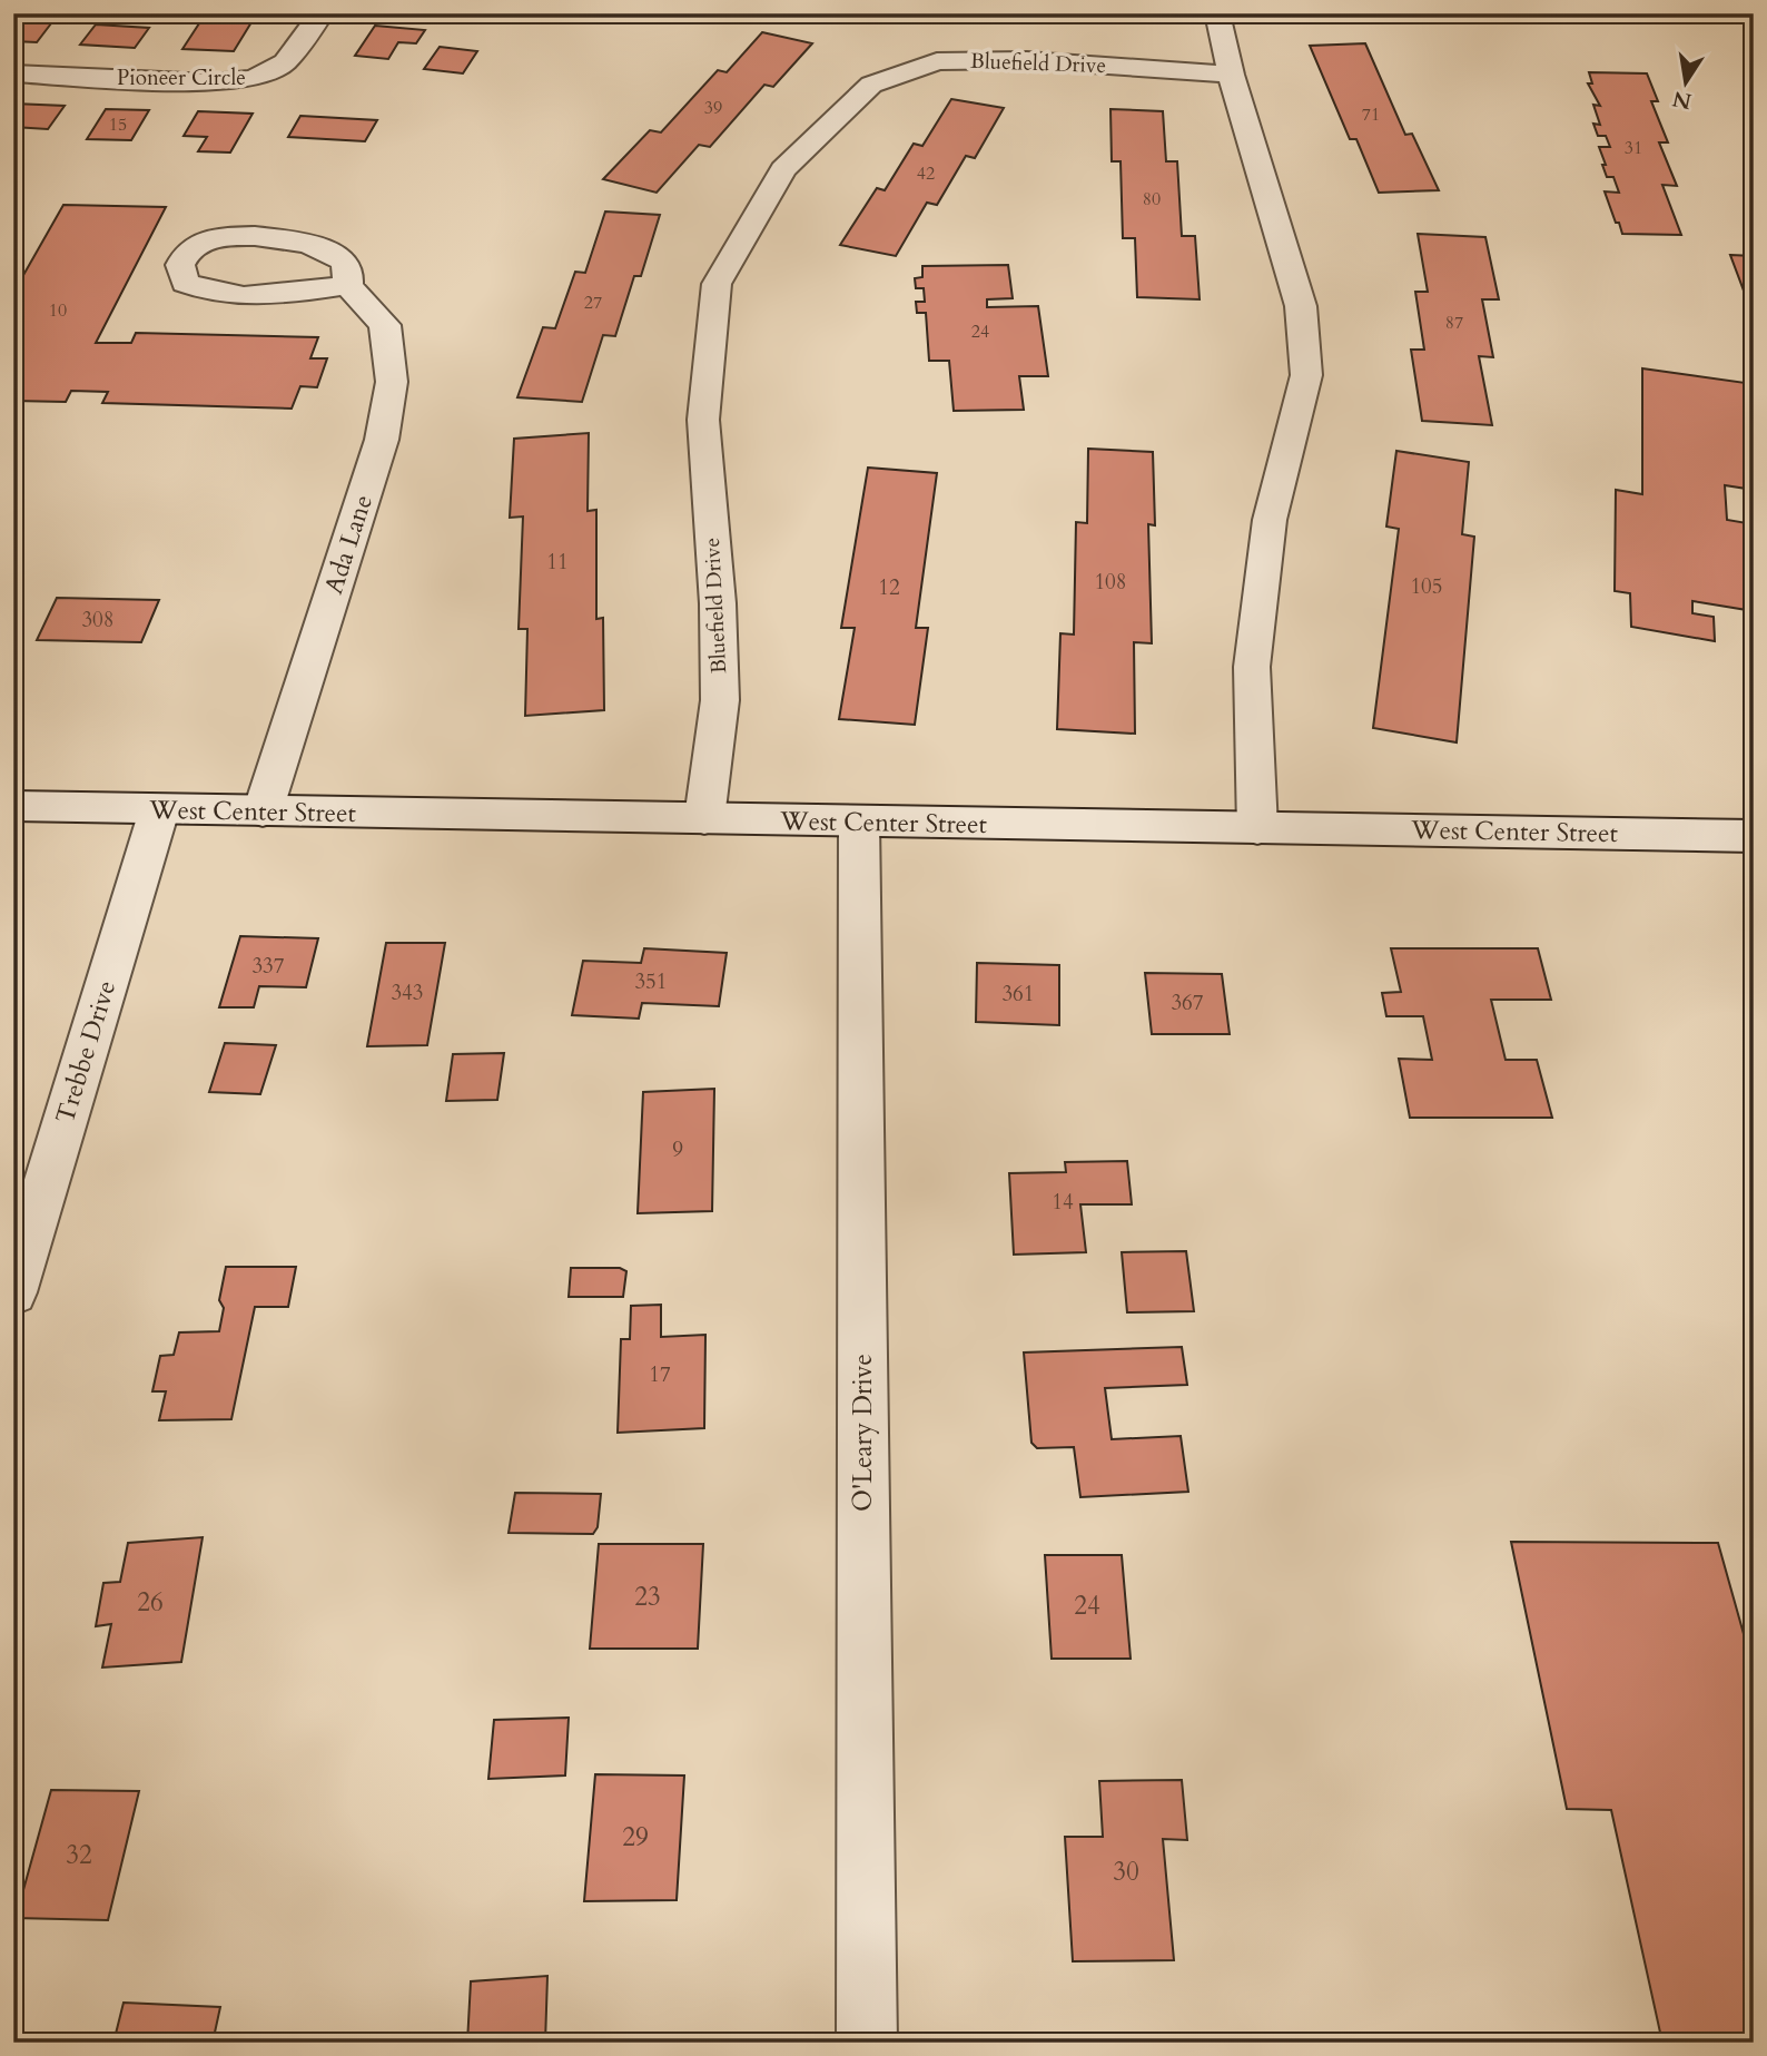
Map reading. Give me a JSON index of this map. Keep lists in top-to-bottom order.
{
  "streets": {
    "street": [
      "Bluefield Drive",
      "Pioneer Circle",
      "Ada Lane",
      "West Center Street",
      "Trebbe Drive",
      "O'Leary Drive"
    ]
  },
  "crossings": [
    ["Bluefield Drive", "West Center Street"],
    ["Ada Lane", "West Center Street"],
    ["West Center Street", "Trebbe Drive"],
    ["West Center Street", "O'Leary Drive"]
  ],
  "house_numbers": [
    "39",
    "71",
    "15",
    "31",
    "42",
    "80",
    "27",
    "10",
    "87",
    "24",
    "11",
    "108",
    "105",
    "12",
    "308",
    "337",
    "351",
    "343",
    "361",
    "367",
    "9",
    "14",
    "17",
    "23",
    "26",
    "24",
    "29",
    "32",
    "30"
  ],
  "north": "bottom"
}
